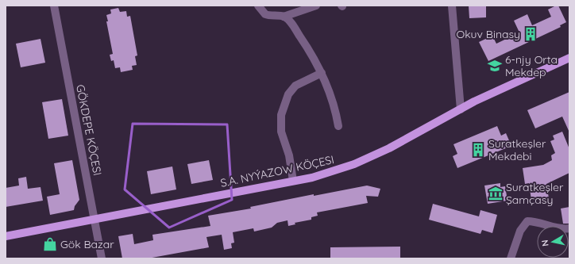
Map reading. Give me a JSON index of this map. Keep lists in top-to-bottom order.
{
  "streets": {
    "main road": ["S.A. NYÝAZOW KÖÇESI"],
    "street": ["GÖKDEPE KÖÇESI"]
  },
  "crossings": [
    ["GÖKDEPE KÖÇESI", "S.A. NYÝAZOW KÖÇESI"]
  ],
  "places": {
    "building": ["Okuv Binasy", "Suratkeşler Mekdebi"],
    "school or university": ["6-njy Orta Mekdep"],
    "museum": ["Suratkeşler Şamçasy"],
    "shop": ["Gök Bazar"]
  },
  "north": "left"
}
